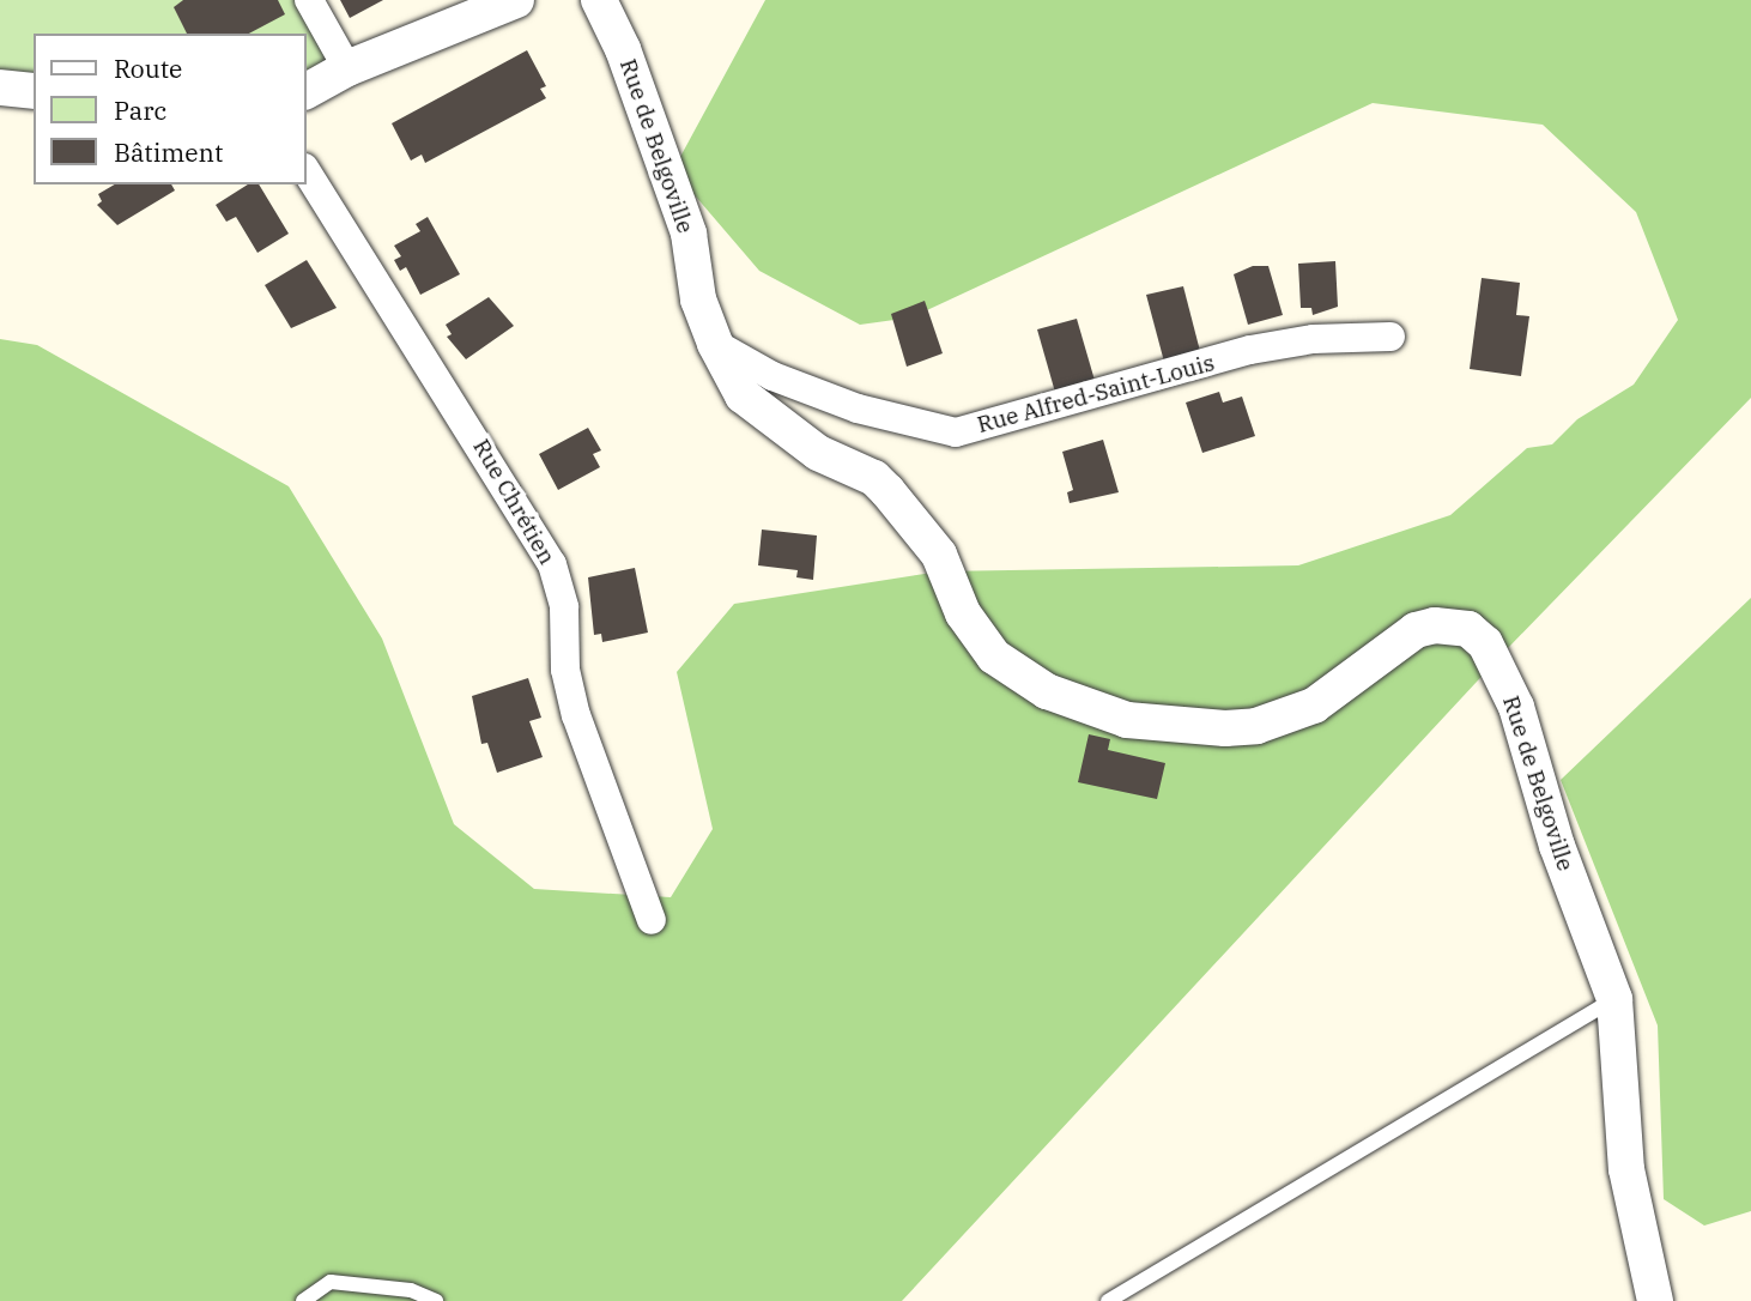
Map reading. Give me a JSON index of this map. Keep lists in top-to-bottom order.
{
  "streets": {
    "street": ["Rue de Belgoville", "Rue Alfred-Saint-Louis", "Rue Chrétien"]
  },
  "crossings": [
    ["Rue de Belgoville", "Rue Alfred-Saint-Louis"]
  ],
  "legend": ["Route", "Parc", "Bâtiment"]
}
